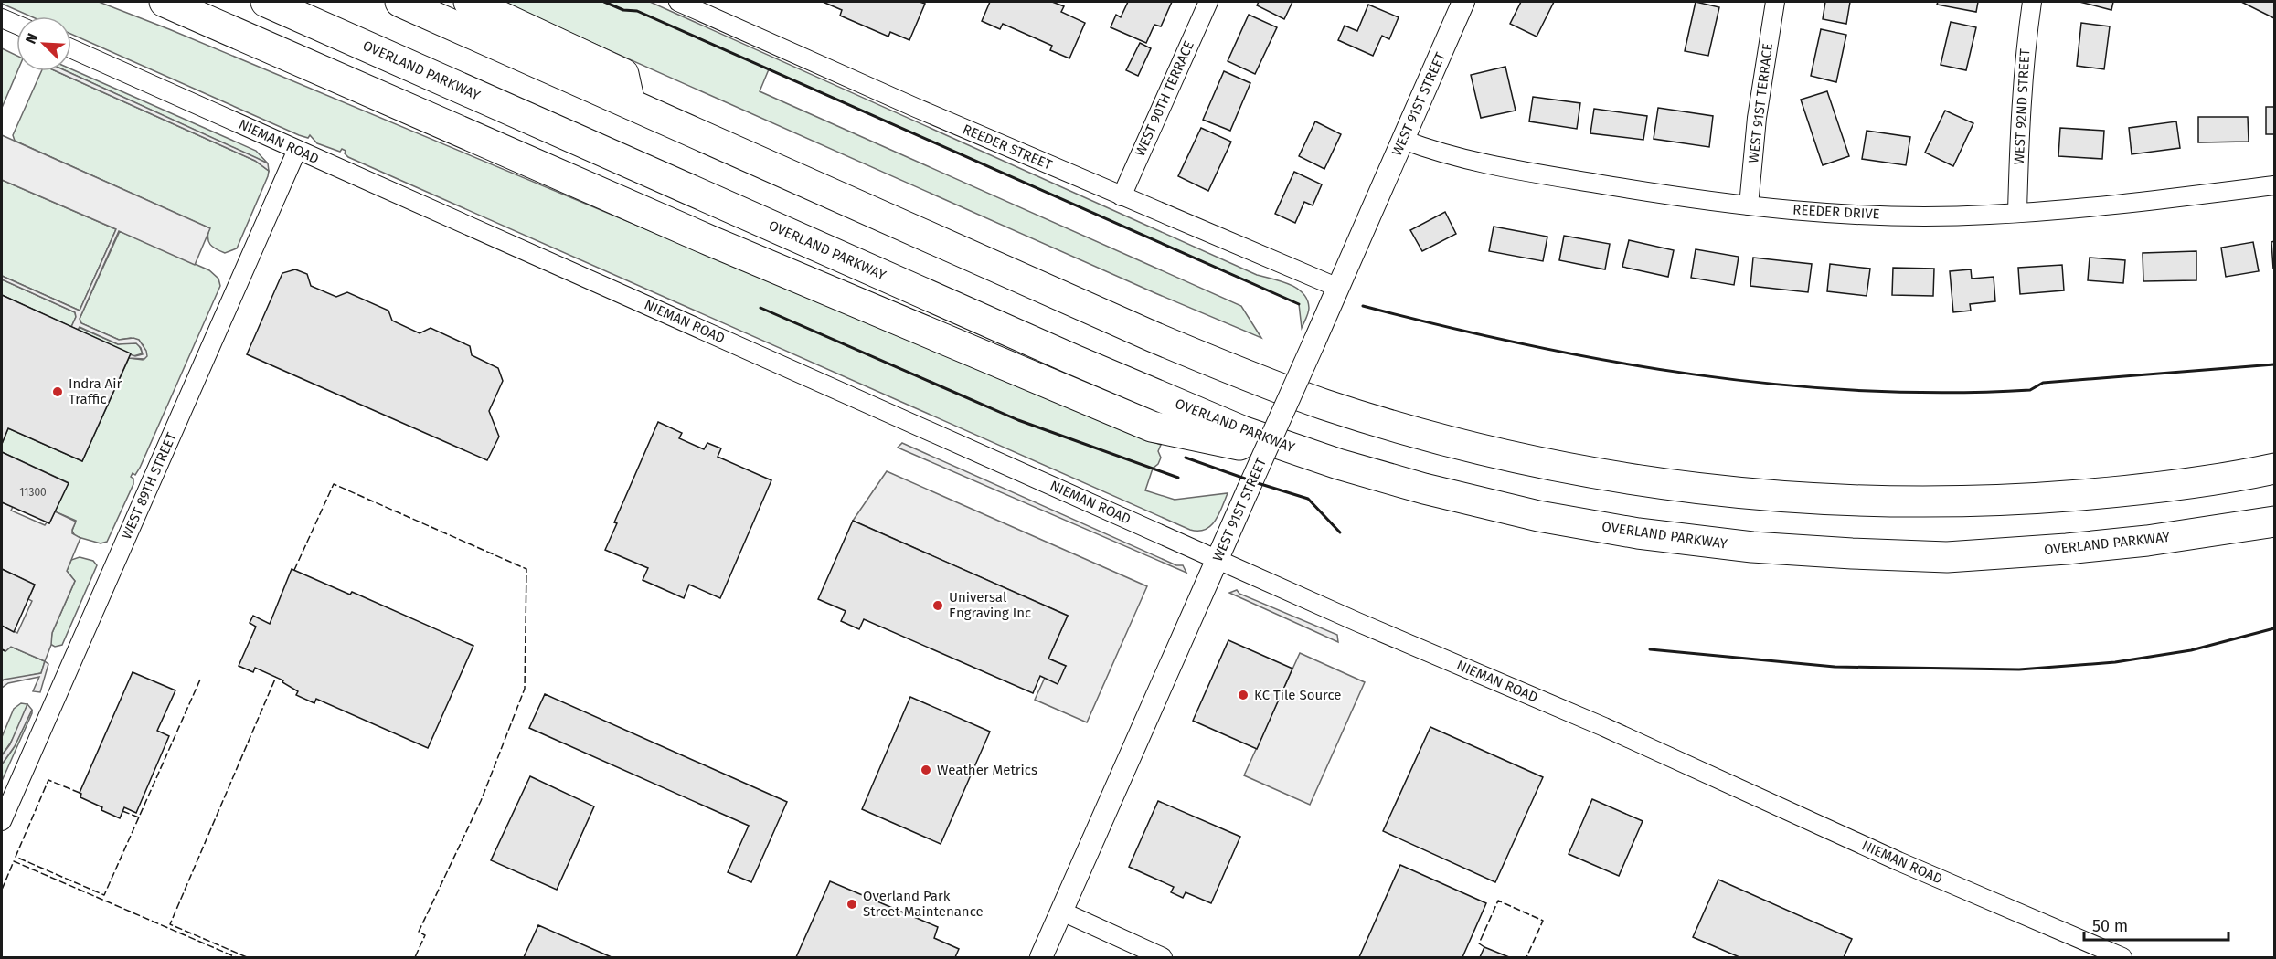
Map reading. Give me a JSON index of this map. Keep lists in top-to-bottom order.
{
  "streets": {
    "highway": ["OVERLAND PARKWAY"],
    "street": [
      "WEST 90TH TERRACE",
      "WEST 91ST TERRACE",
      "WEST 91ST STREET",
      "WEST 92ND STREET",
      "NIEMAN ROAD",
      "REEDER STREET",
      "REEDER DRIVE",
      "WEST 89TH STREET"
    ]
  },
  "crossings": [
    ["WEST 90TH TERRACE", "REEDER STREET"],
    ["WEST 91ST TERRACE", "REEDER DRIVE"],
    ["WEST 91ST STREET", "NIEMAN ROAD"],
    ["WEST 91ST STREET", "REEDER STREET"],
    ["WEST 91ST STREET", "REEDER DRIVE"],
    ["WEST 92ND STREET", "REEDER DRIVE"],
    ["NIEMAN ROAD", "WEST 89TH STREET"]
  ],
  "places": [
    "Indra Air Traffic",
    "Universal Engraving Inc",
    "KC Tile Source",
    "Weather Metrics",
    "Overland Park Street Maintenance"
  ],
  "house_numbers": ["11300"],
  "scale_bar": "50 m",
  "north": "top left"
}
